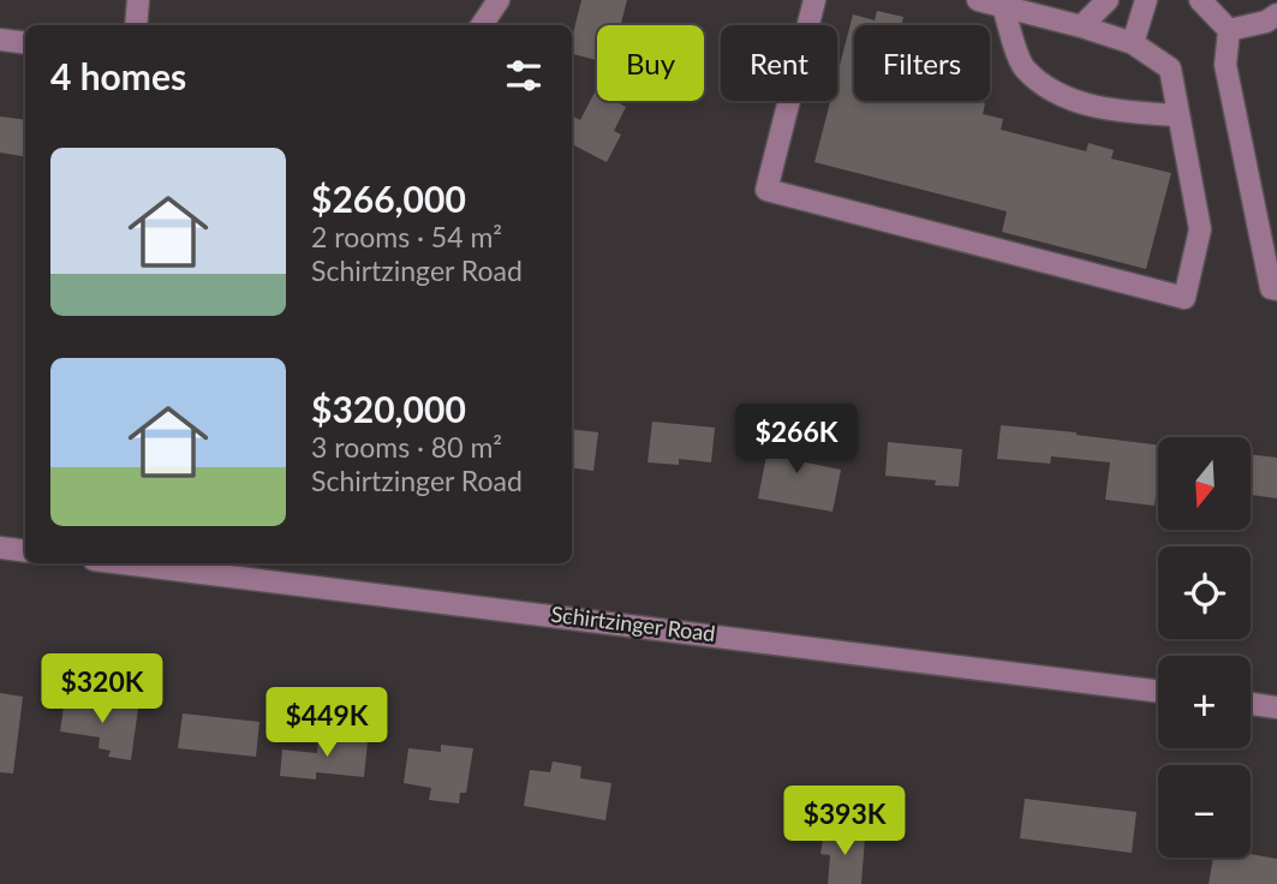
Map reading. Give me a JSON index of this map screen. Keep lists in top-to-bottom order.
{
  "streets": {
    "street": ["Schirtzinger Road"]
  },
  "north": "bottom",
  "page": {
    "chip": ["Buy", "Rent", "Filters"],
    "heading": "4 homes",
    "list": [
      {
        "name": "$266,000",
        "note": "2 rooms · 54 m² · Schirtzinger Road"
      },
      {
        "name": "$320,000",
        "note": "3 rooms · 80 m² · Schirtzinger Road"
      }
    ],
    "price": [
      "$266K",
      "$320K",
      "$449K",
      "$393K"
    ],
    "map_buttons": ["+", "−"]
  }
}
